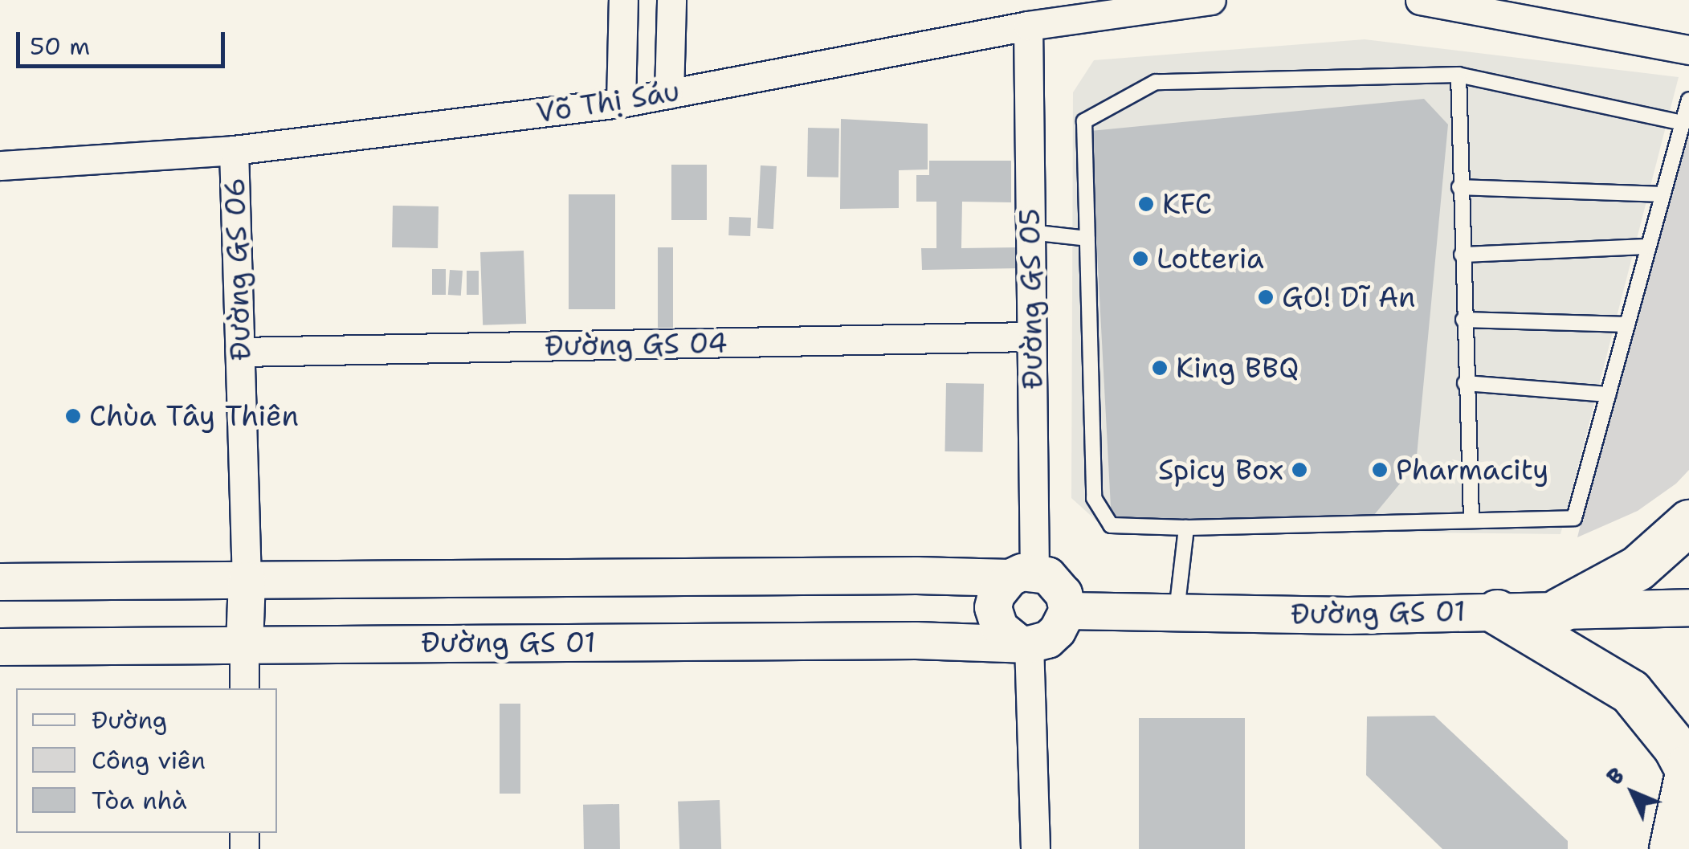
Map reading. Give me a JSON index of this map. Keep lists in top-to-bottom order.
{
  "streets": {
    "street": [
      "Võ Thị Sáu",
      "Đường GS 06",
      "Đường GS 05",
      "Đường GS 04",
      "Đường GS 01"
    ]
  },
  "crossings": [
    ["Võ Thị Sáu", "Đường GS 06"],
    ["Võ Thị Sáu", "Đường GS 05"],
    ["Đường GS 06", "Đường GS 04"],
    ["Đường GS 05", "Đường GS 04"],
    ["Đường GS 05", "Đường GS 01"]
  ],
  "places": [
    "KFC",
    "Lotteria",
    "GO! Dĩ An",
    "King BBQ",
    "Chùa Tây Thiên",
    "Spicy Box",
    "Pharmacity"
  ],
  "legend": ["Đường", "Công viên", "Tòa nhà"],
  "scale_bar": "50 m",
  "north": "top left"
}
